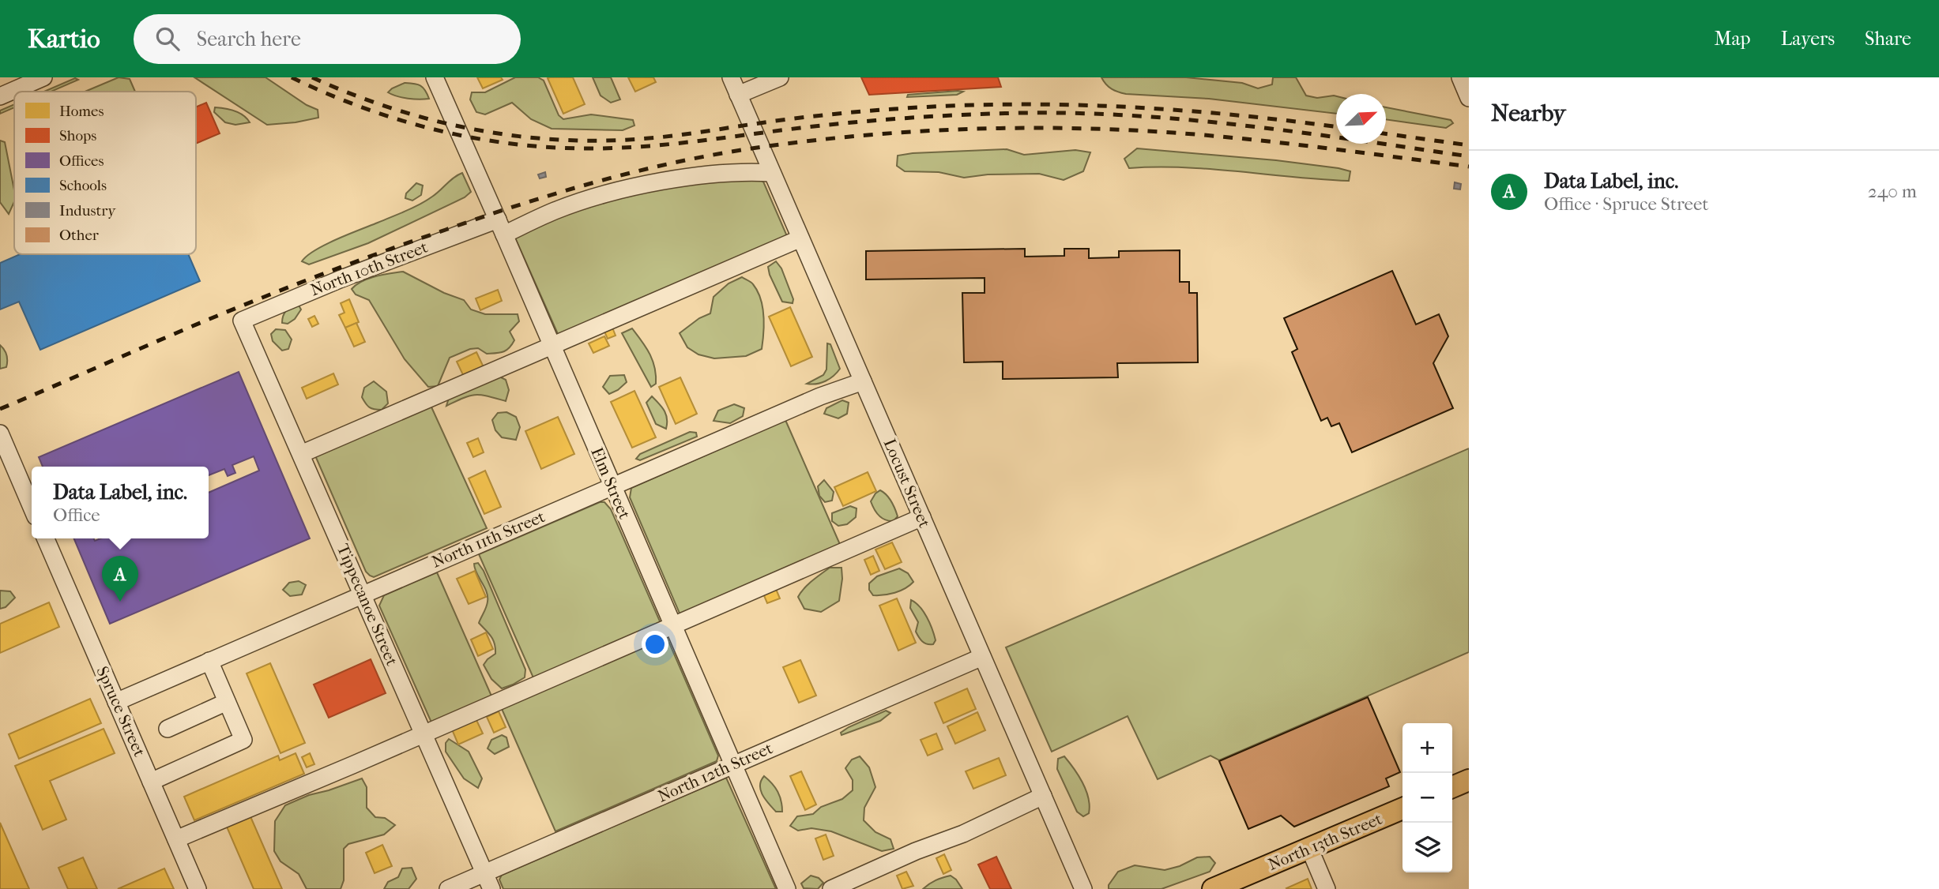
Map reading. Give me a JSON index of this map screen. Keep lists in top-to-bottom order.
{
  "streets": {
    "main road": ["North 13th Street"],
    "street": [
      "North 10th Street",
      "Elm Street",
      "Locust Street",
      "North 11th Street",
      "Tippecanoe Street",
      "Spruce Street",
      "North 12th Street"
    ]
  },
  "crossings": [
    ["North 10th Street", "Elm Street"],
    ["North 10th Street", "Locust Street"],
    ["North 10th Street", "Tippecanoe Street"],
    ["Elm Street", "North 11th Street"],
    ["Elm Street", "North 12th Street"],
    ["Locust Street", "North 11th Street"],
    ["Locust Street", "North 12th Street"],
    ["North 11th Street", "Tippecanoe Street"],
    ["North 11th Street", "Spruce Street"],
    ["Tippecanoe Street", "North 12th Street"]
  ],
  "legend": [
    "Homes",
    "Shops",
    "Offices",
    "Schools",
    "Industry",
    "Other"
  ],
  "north": "top right",
  "page": {
    "header": "Kartio",
    "search": "Search here",
    "nav": ["Map", "Layers", "Share"],
    "heading": "Nearby",
    "list": [
      {
        "mark": "A",
        "name": "Data Label, inc.",
        "note": "Office · Spruce Street",
        "value": "240 m"
      }
    ],
    "popup": ["Data Label, inc.", "Office"],
    "pins": "A",
    "map_buttons": ["+", "−"]
  }
}
